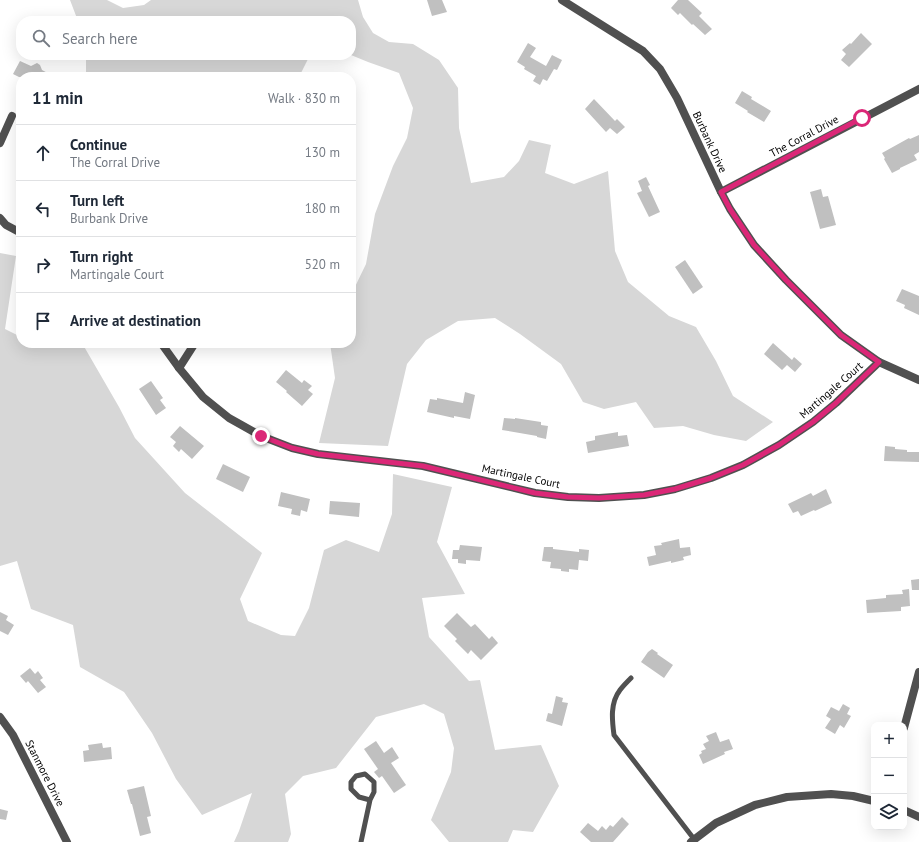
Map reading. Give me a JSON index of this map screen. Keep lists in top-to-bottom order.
{
  "streets": {
    "street": [
      "The Corral Drive",
      "Burbank Drive",
      "Martingale Court",
      "Stanmore Drive"
    ]
  },
  "crossings": [
    ["The Corral Drive", "Burbank Drive"],
    ["Burbank Drive", "Martingale Court"]
  ],
  "page": {
    "search": "Search here",
    "heading": ["11 min", "Walk · 830 m"],
    "list": [
      ["Continue", "The Corral Drive", "130 m"],
      ["Turn left", "Burbank Drive", "180 m"],
      ["Turn right", "Martingale Court", "520 m"],
      "Arrive at destination"
    ],
    "map_buttons": ["+", "−"]
  }
}
